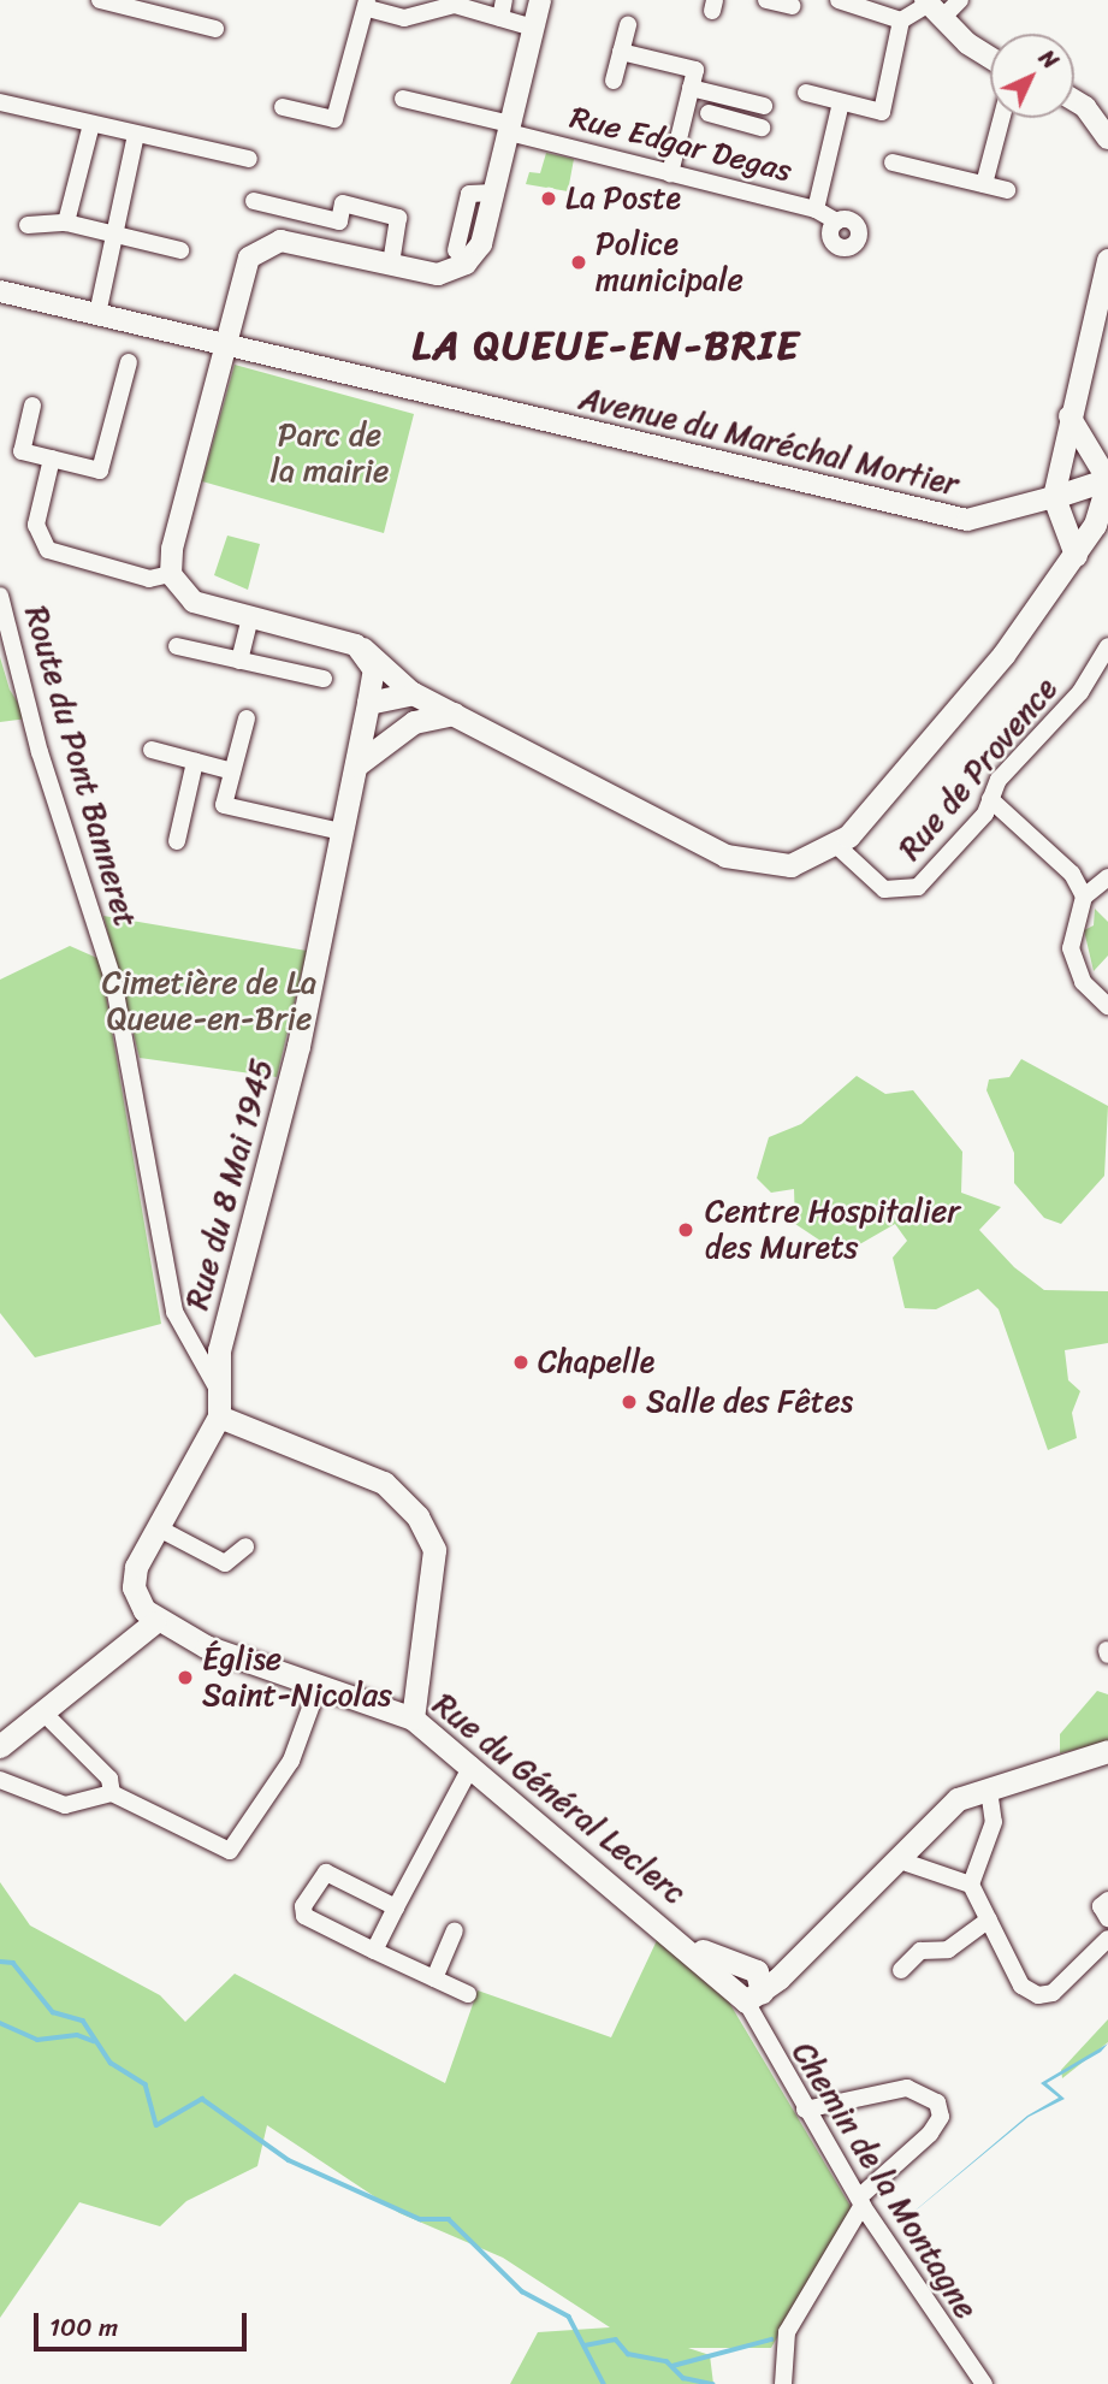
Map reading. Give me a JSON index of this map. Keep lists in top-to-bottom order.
{
  "streets": {
    "main road": ["Rue du 8 Mai 1945", "Rue du Général Leclerc"],
    "street": [
      "Rue Edgar Degas",
      "Avenue du Maréchal Mortier",
      "Route du Pont Banneret",
      "Rue de Provence",
      "Chemin de la Montagne"
    ]
  },
  "crossings": [
    ["Route du Pont Banneret", "Rue du 8 Mai 1945"],
    ["Rue du Général Leclerc", "Chemin de la Montagne"]
  ],
  "districts": ["LA QUEUE-EN-BRIE"],
  "parks": ["Parc de la mairie", "Cimetière de La Queue-en-Brie"],
  "places": [
    "La Poste",
    "Police municipale",
    "Centre Hospitalier des Murets",
    "Chapelle",
    "Salle des Fêtes",
    "Église Saint-Nicolas"
  ],
  "scale_bar": "100 m",
  "north": "top right"
}
